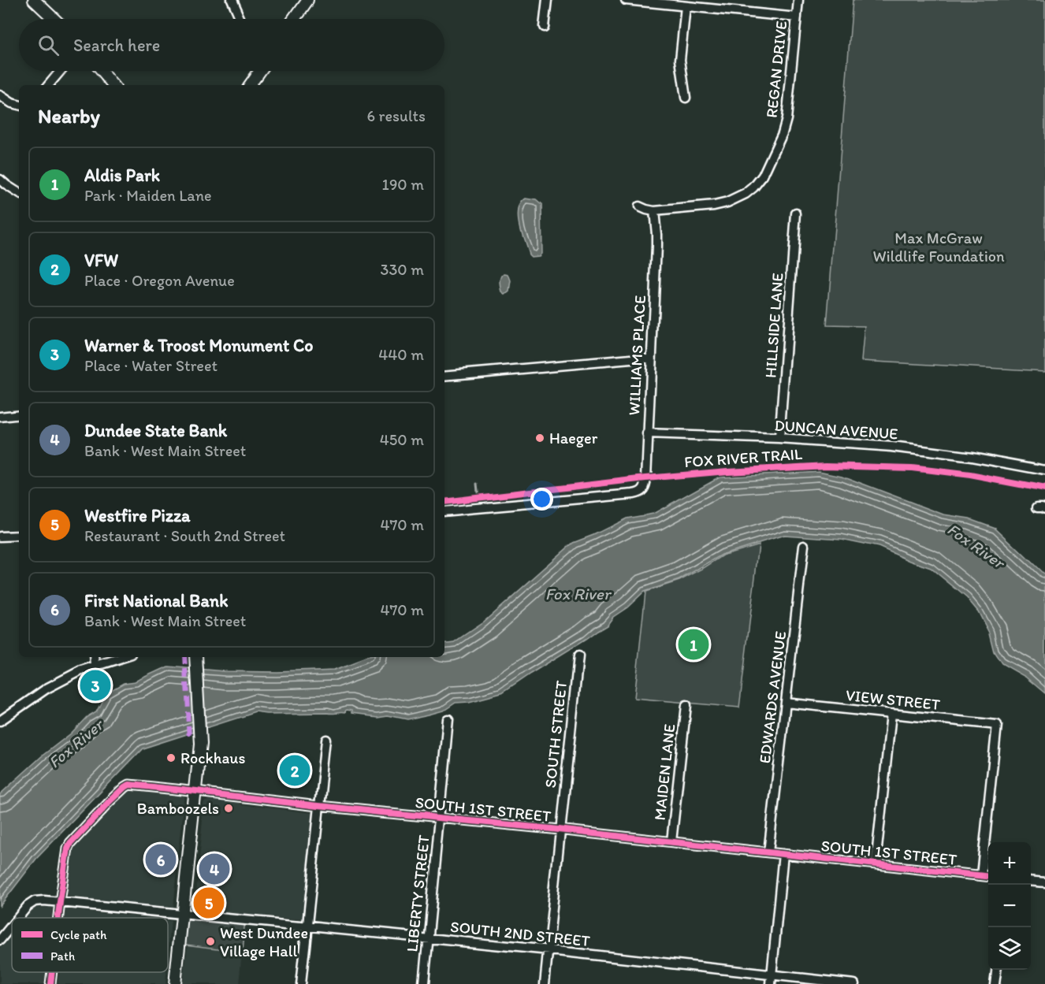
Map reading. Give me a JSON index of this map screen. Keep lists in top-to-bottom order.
{
  "streets": {
    "street": [
      "REGAN DRIVE",
      "HILLSIDE LANE",
      "WILLIAMS PLACE",
      "DUNCAN AVENUE",
      "EDWARDS AVENUE",
      "VIEW STREET",
      "SOUTH STREET",
      "MAIDEN LANE",
      "SOUTH 1ST STREET",
      "LIBERTY STREET",
      "SOUTH 2ND STREET"
    ],
    "cycle path": ["FOX RIVER TRAIL"]
  },
  "crossings": [
    ["REGAN DRIVE", "WILLIAMS PLACE"],
    ["HILLSIDE LANE", "DUNCAN AVENUE"],
    ["WILLIAMS PLACE", "DUNCAN AVENUE"],
    ["EDWARDS AVENUE", "VIEW STREET"],
    ["EDWARDS AVENUE", "SOUTH 1ST STREET"],
    ["VIEW STREET", "SOUTH 1ST STREET"],
    ["SOUTH STREET", "SOUTH 1ST STREET"],
    ["SOUTH STREET", "SOUTH 2ND STREET"],
    ["MAIDEN LANE", "SOUTH 1ST STREET"],
    ["SOUTH 1ST STREET", "LIBERTY STREET"],
    ["SOUTH 1ST STREET", "SOUTH 2ND STREET"],
    ["LIBERTY STREET", "SOUTH 2ND STREET"]
  ],
  "water": ["Fox River"],
  "parks": ["Max McGraw Wildlife Foundation"],
  "places": [
    "Haeger",
    "Rockhaus",
    "Bamboozels",
    "West Dundee Village Hall"
  ],
  "legend": ["Cycle path", "Path"],
  "page": {
    "search": "Search here",
    "heading": ["Nearby", "6 results"],
    "list": [
      {
        "mark": "1",
        "name": "Aldis Park",
        "note": "Park · Maiden Lane",
        "value": "190 m"
      },
      {
        "mark": "2",
        "name": "VFW",
        "note": "Place · Oregon Avenue",
        "value": "330 m"
      },
      {
        "mark": "3",
        "name": "Warner & Troost Monument Co",
        "note": "Place · Water Street",
        "value": "440 m"
      },
      {
        "mark": "4",
        "name": "Dundee State Bank",
        "note": "Bank · West Main Street",
        "value": "450 m"
      },
      {
        "mark": "5",
        "name": "Westfire Pizza",
        "note": "Restaurant · South 2nd Street",
        "value": "470 m"
      },
      {
        "mark": "6",
        "name": "First National Bank",
        "note": "Bank · West Main Street",
        "value": "470 m"
      }
    ],
    "pins": [
      "1",
      "3",
      "2",
      "6",
      "4",
      "5"
    ],
    "map_buttons": ["+", "−"]
  }
}
